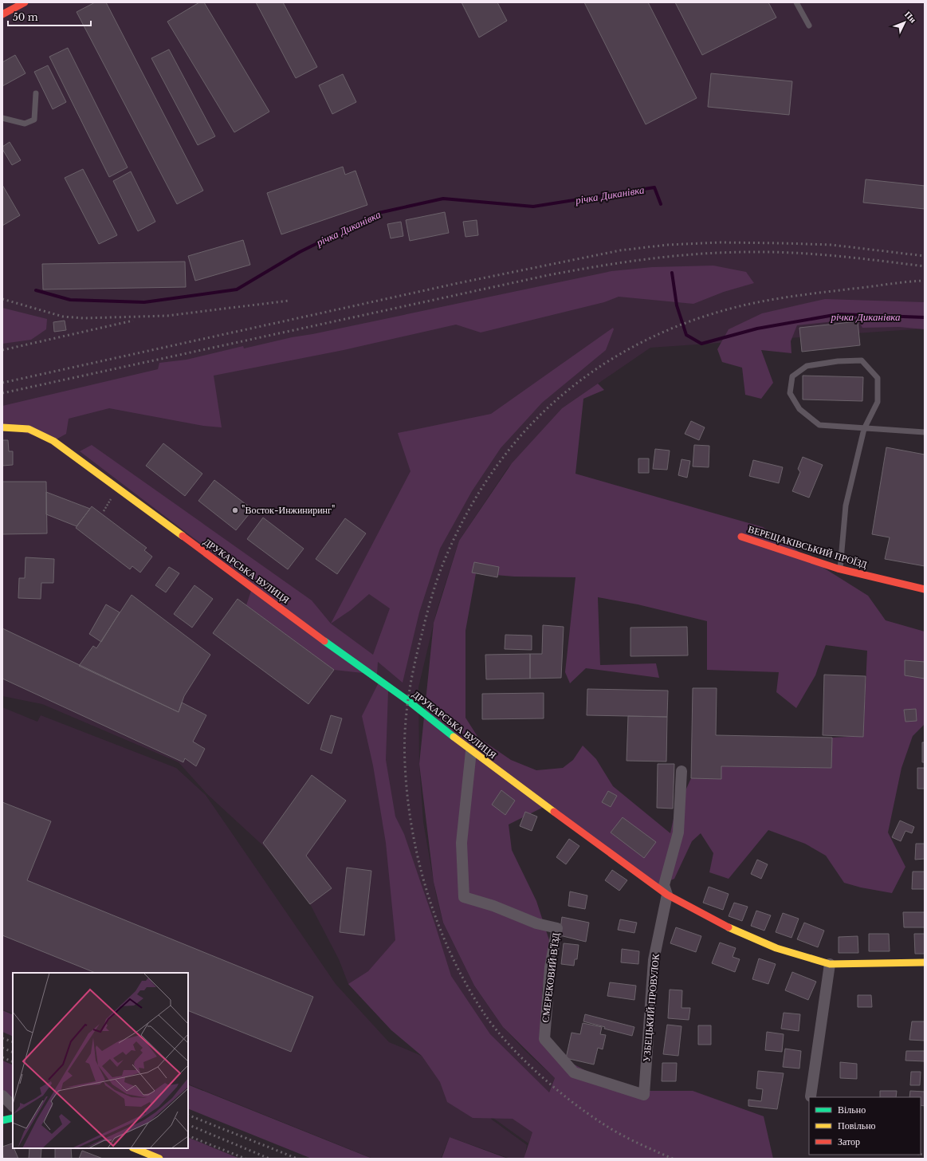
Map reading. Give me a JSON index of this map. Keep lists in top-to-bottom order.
{
  "streets": {
    "street": [
      "ВЕРЕЩАКІВСЬКИЙ ПРОЇЗД",
      "ДРУКАРСЬКА ВУЛИЦЯ",
      "СМЕРЕКОВИЙ В'ЇЗД",
      "УЗБЕЦЬКИЙ ПРОВУЛОК"
    ]
  },
  "crossings": [
    ["ДРУКАРСЬКА ВУЛИЦЯ", "СМЕРЕКОВИЙ В'ЇЗД"],
    ["ДРУКАРСЬКА ВУЛИЦЯ", "УЗБЕЦЬКИЙ ПРОВУЛОК"],
    ["СМЕРЕКОВИЙ В'ЇЗД", "УЗБЕЦЬКИЙ ПРОВУЛОК"]
  ],
  "water": ["річка Диканівка"],
  "places": ["\"Восток-Инжиниринг\""],
  "legend": ["Вільно", "Повільно", "Затор"],
  "scale_bar": "50 m",
  "north": "top right"
}
